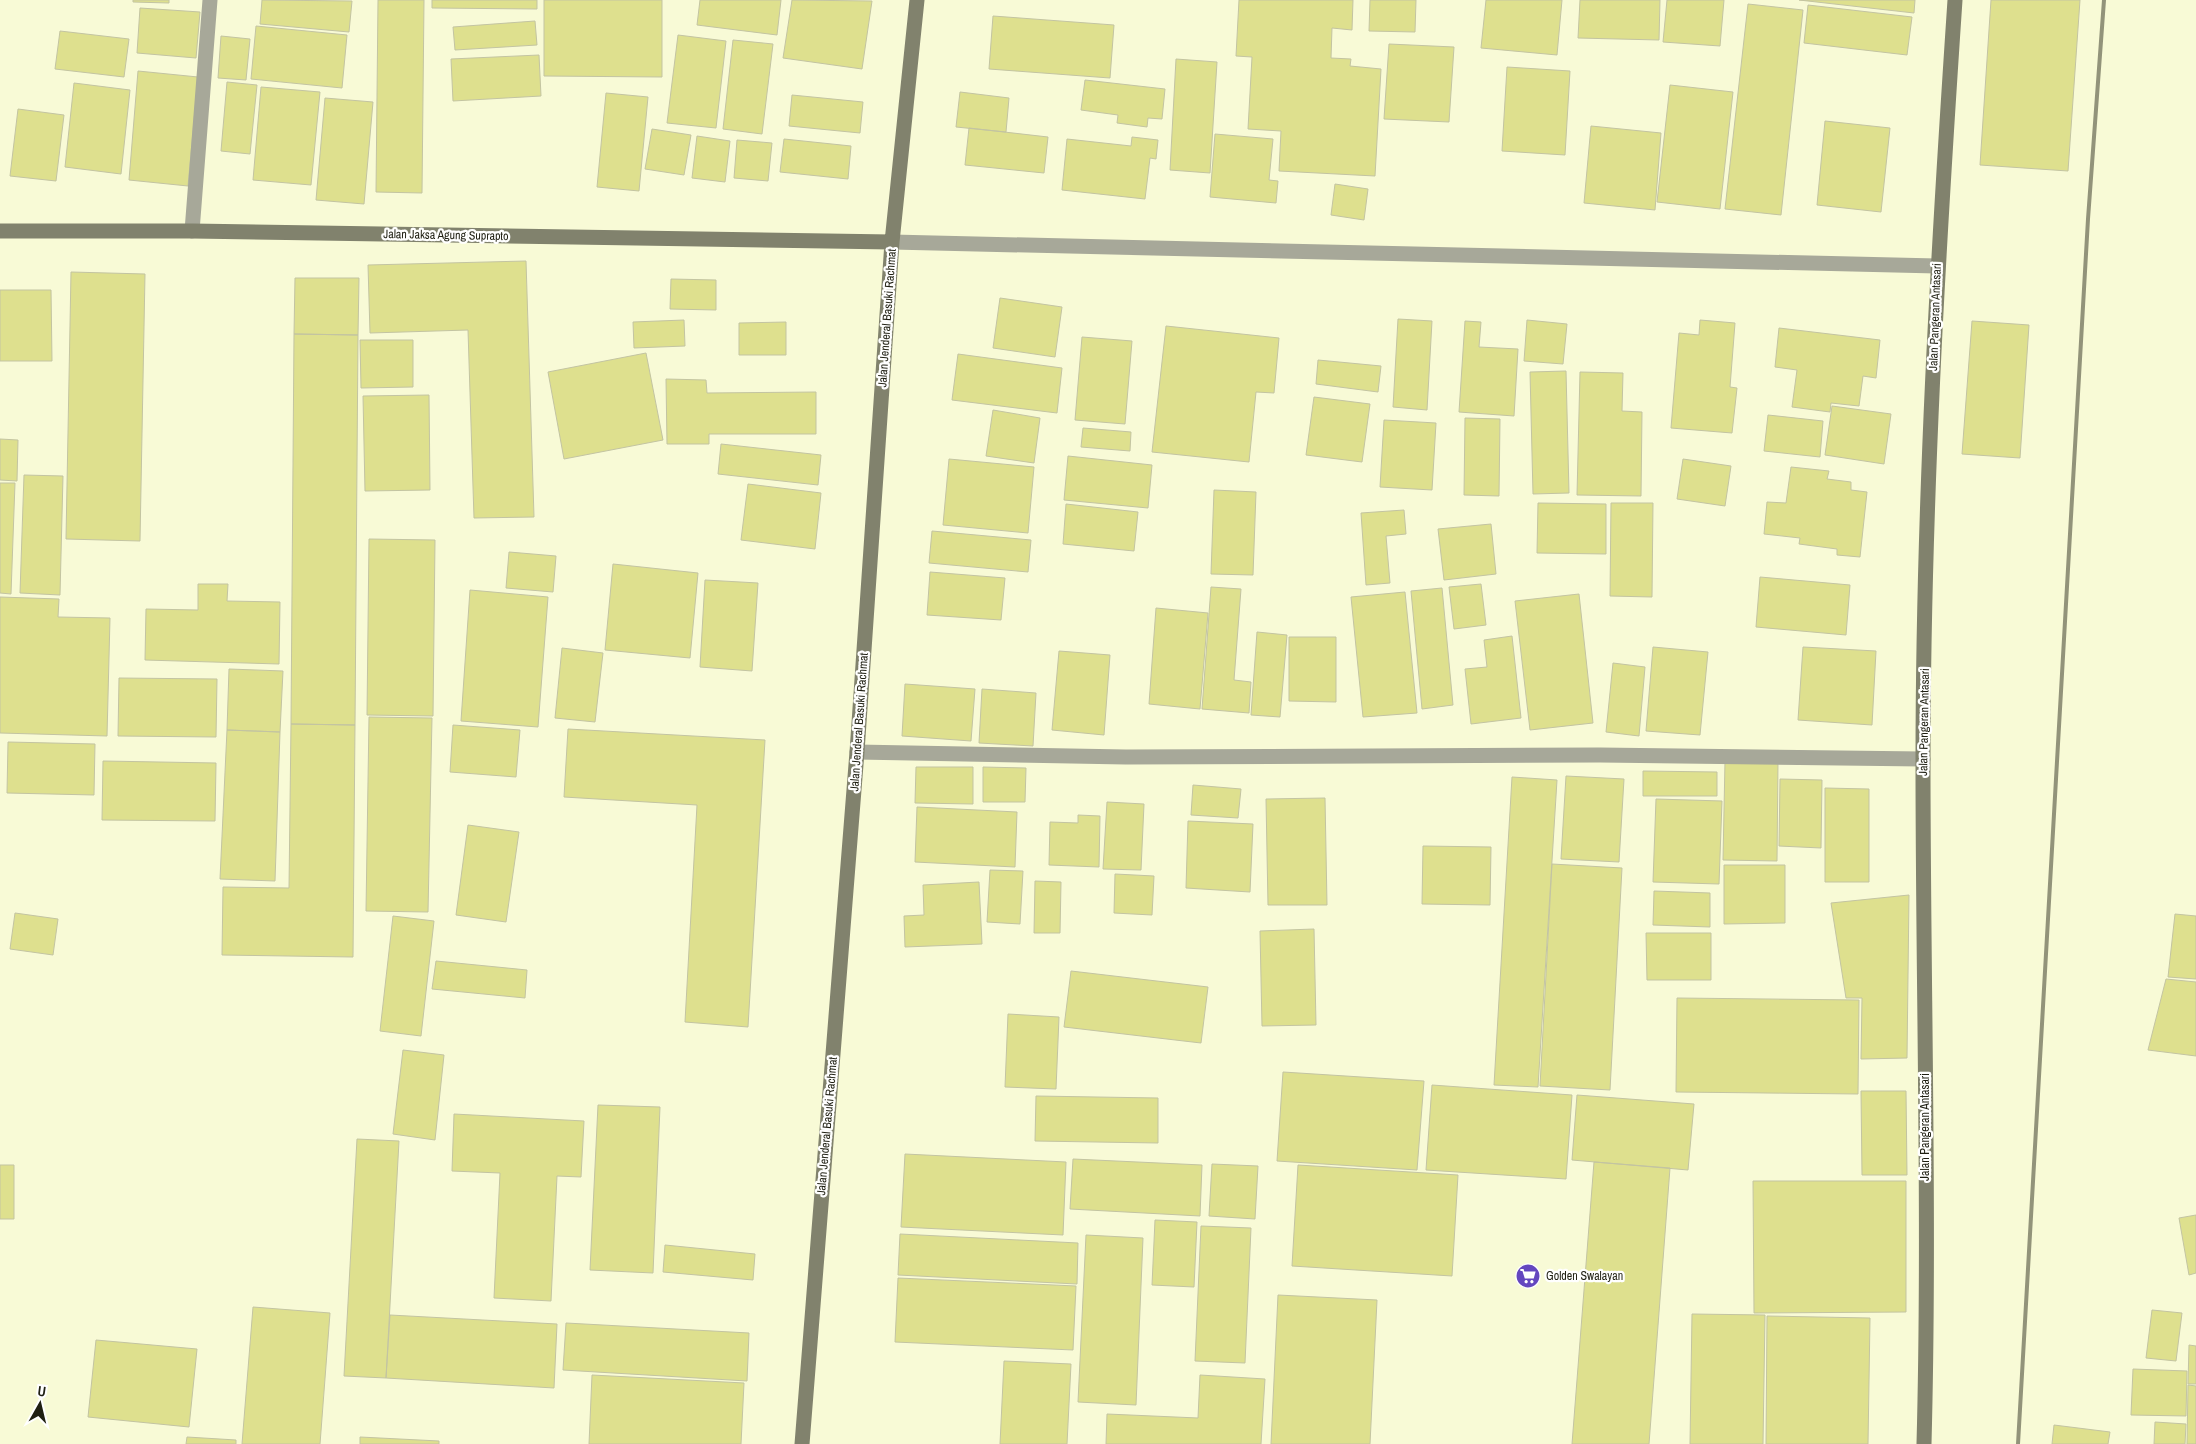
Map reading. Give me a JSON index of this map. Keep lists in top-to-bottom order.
{
  "streets": {
    "street": ["Jalan Jaksa Agung Suprapto", "Jalan Pangeran Antasari", "Jalan Jenderal Basuki Rachmat"]
  },
  "crossings": [
    ["Jalan Jaksa Agung Suprapto", "Jalan Jenderal Basuki Rachmat"]
  ],
  "places": {
    "supermarket": ["Golden Swalayan"]
  },
  "north": "top"
}
